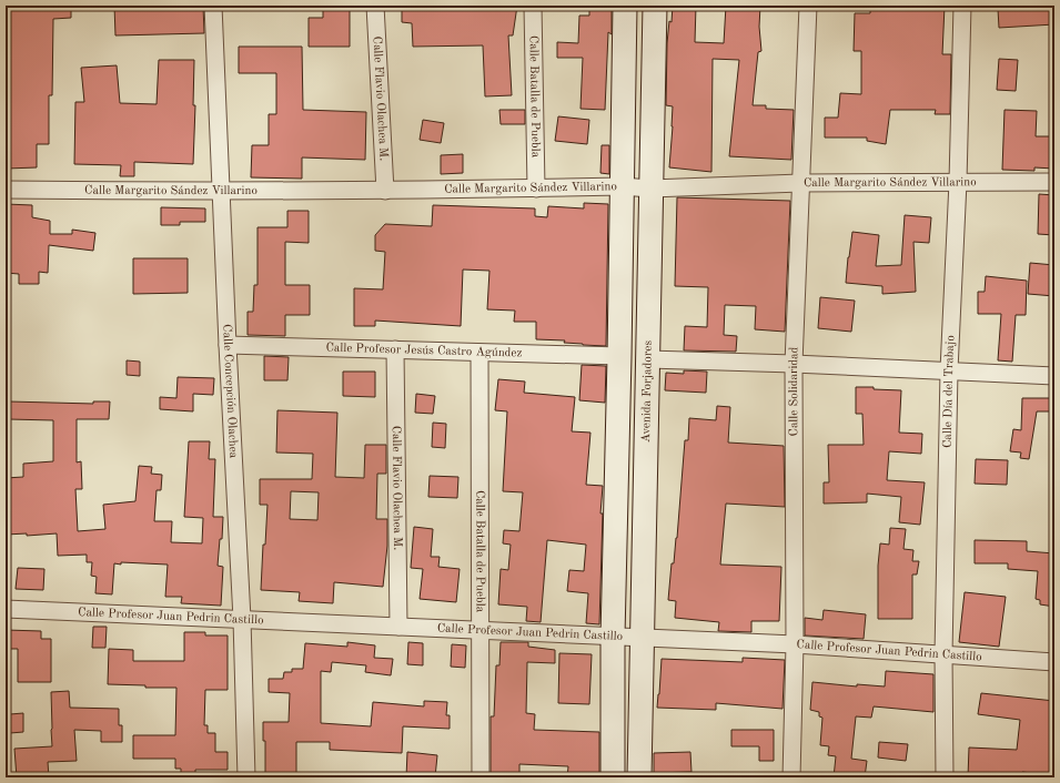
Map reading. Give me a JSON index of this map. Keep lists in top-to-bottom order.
{
  "streets": {
    "main road": ["Avenida Forjadores"],
    "street": [
      "Calle Batalla de Puebla",
      "Calle Flavio Olachea M.",
      "Calle Margarito Sández Villarino",
      "Calle Profesor Jesús Castro Agúndez",
      "Calle Concepción Olachea",
      "Calle Solidaridad",
      "Calle Día del Trabajo",
      "Calle Profesor Juan Pedrin Castillo"
    ]
  },
  "crossings": [
    ["Calle Batalla de Puebla", "Calle Margarito Sández Villarino"],
    ["Calle Batalla de Puebla", "Calle Profesor Jesús Castro Agúndez"],
    ["Calle Batalla de Puebla", "Calle Profesor Juan Pedrin Castillo"],
    ["Calle Flavio Olachea M.", "Calle Margarito Sández Villarino"],
    ["Calle Flavio Olachea M.", "Calle Profesor Jesús Castro Agúndez"],
    ["Calle Flavio Olachea M.", "Calle Profesor Juan Pedrin Castillo"],
    ["Calle Margarito Sández Villarino", "Calle Concepción Olachea"],
    ["Calle Margarito Sández Villarino", "Avenida Forjadores"],
    ["Calle Margarito Sández Villarino", "Calle Solidaridad"],
    ["Calle Margarito Sández Villarino", "Calle Día del Trabajo"],
    ["Calle Profesor Jesús Castro Agúndez", "Calle Concepción Olachea"],
    ["Calle Concepción Olachea", "Calle Profesor Juan Pedrin Castillo"],
    ["Avenida Forjadores", "Calle Profesor Juan Pedrin Castillo"],
    ["Calle Solidaridad", "Calle Profesor Juan Pedrin Castillo"],
    ["Calle Día del Trabajo", "Calle Profesor Juan Pedrin Castillo"]
  ]
}
